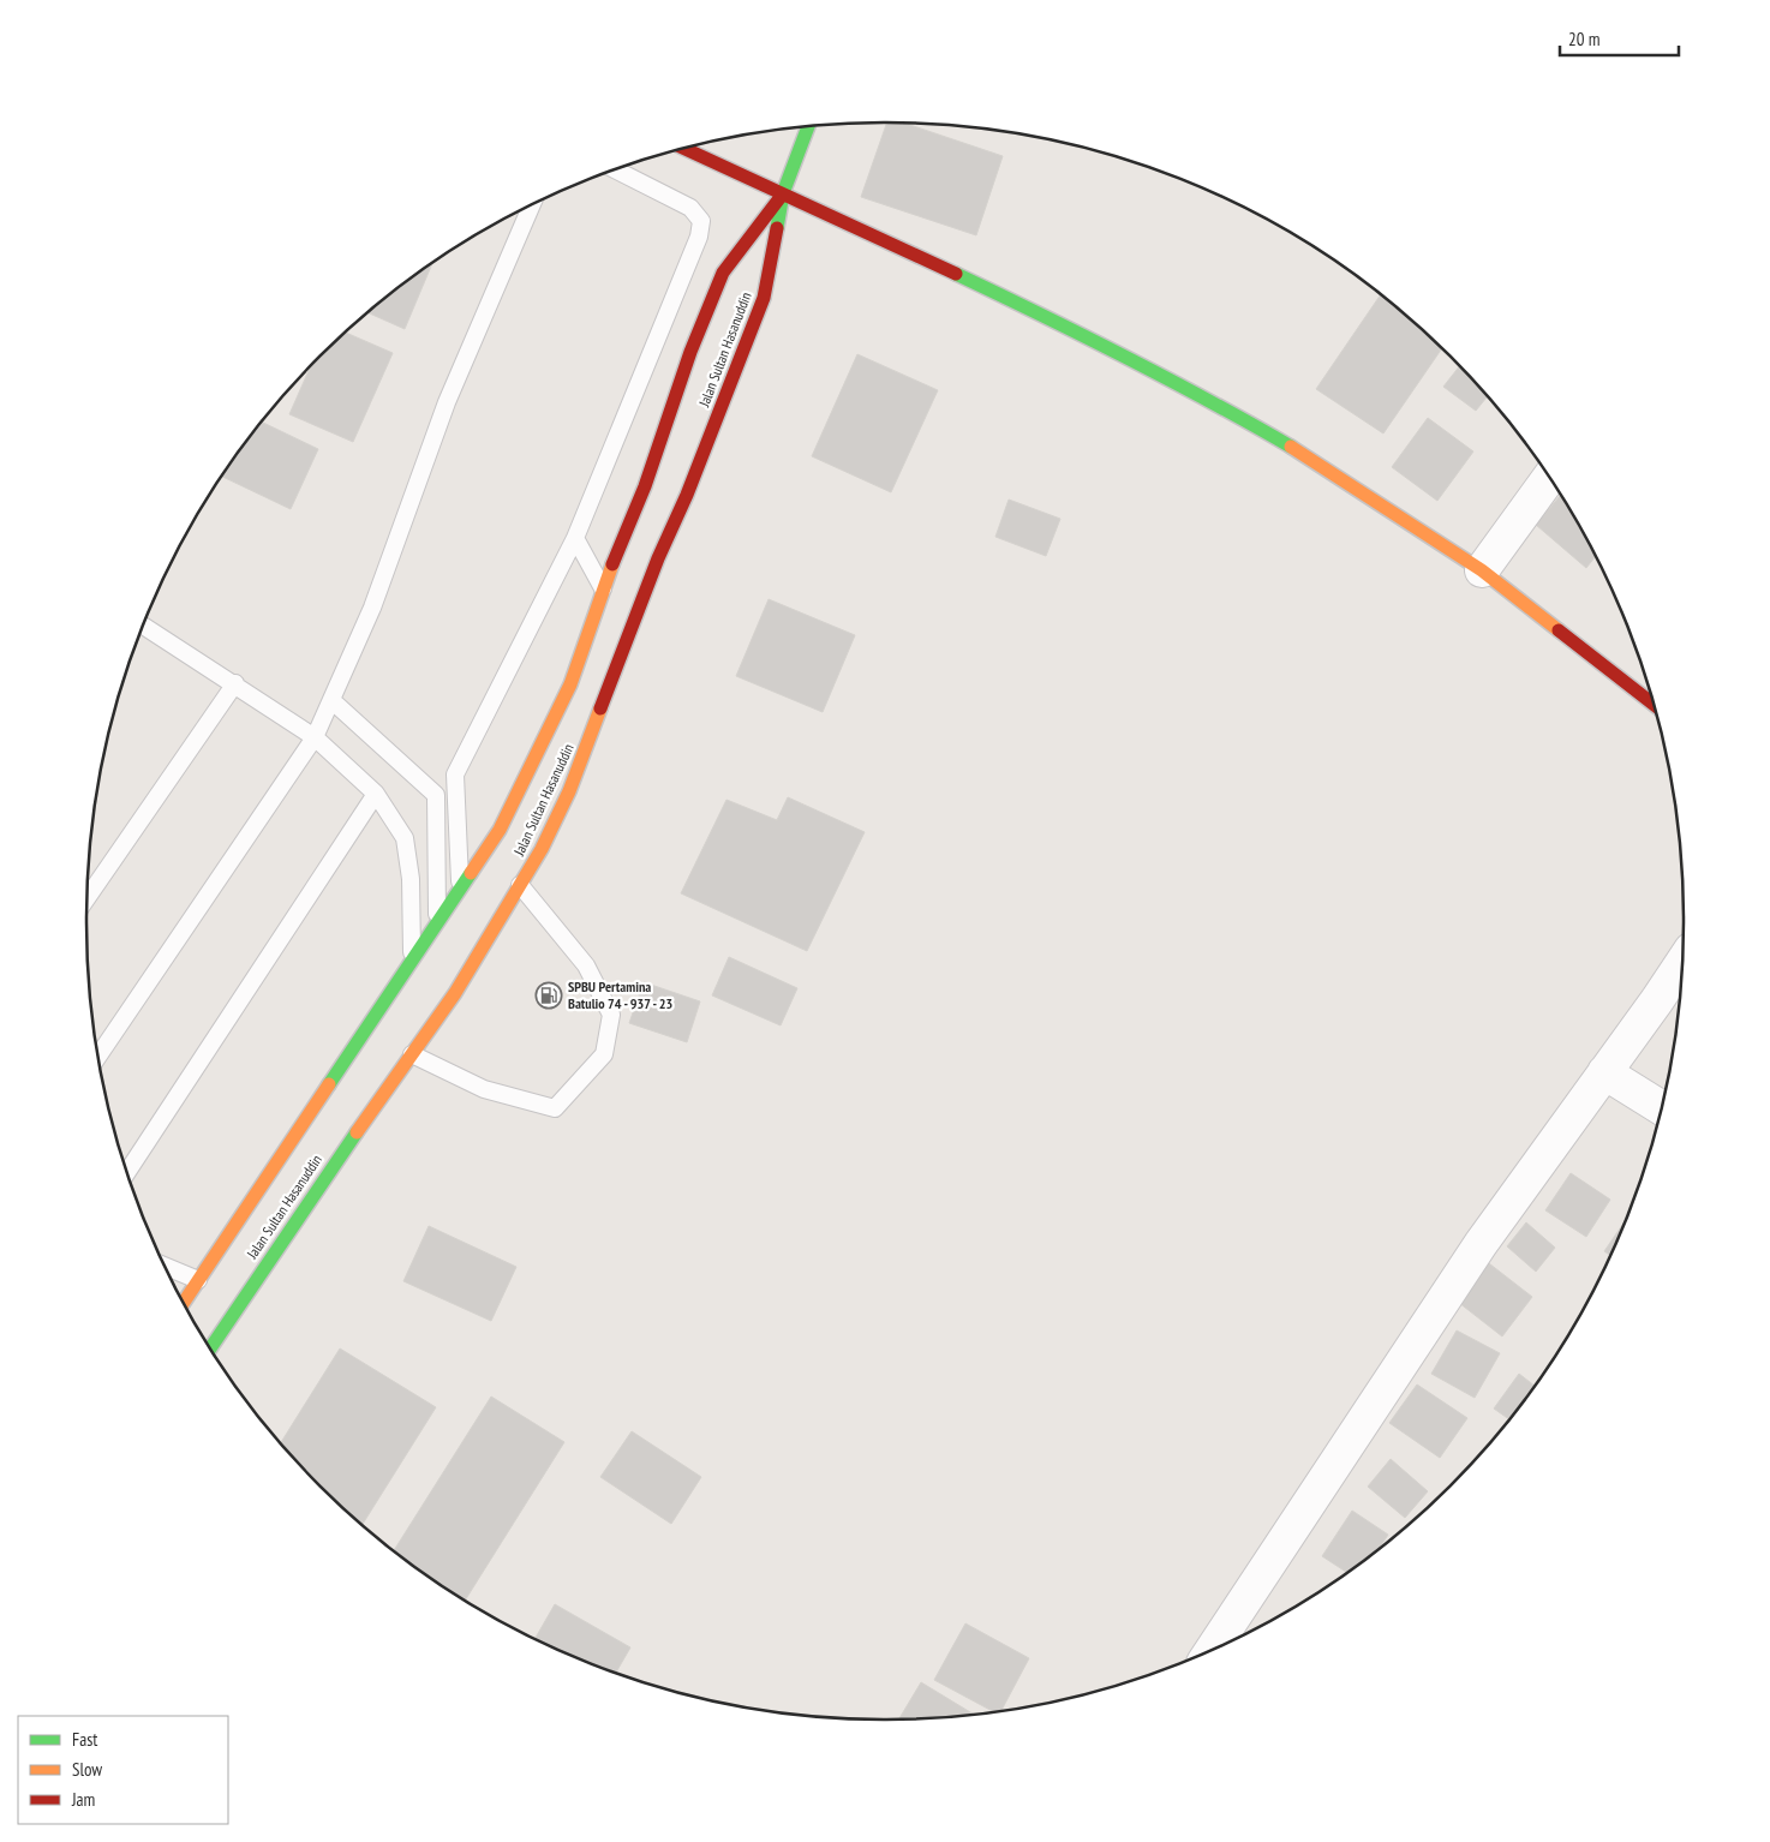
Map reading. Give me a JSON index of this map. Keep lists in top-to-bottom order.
{
  "streets": {
    "main road": ["Jalan Sultan Hasanuddin"]
  },
  "places": {
    "fuel station": ["SPBU Pertamina Batulio 74 - 937 - 23"]
  },
  "legend": ["Fast", "Slow", "Jam"],
  "scale_bar": "20 m"
}
